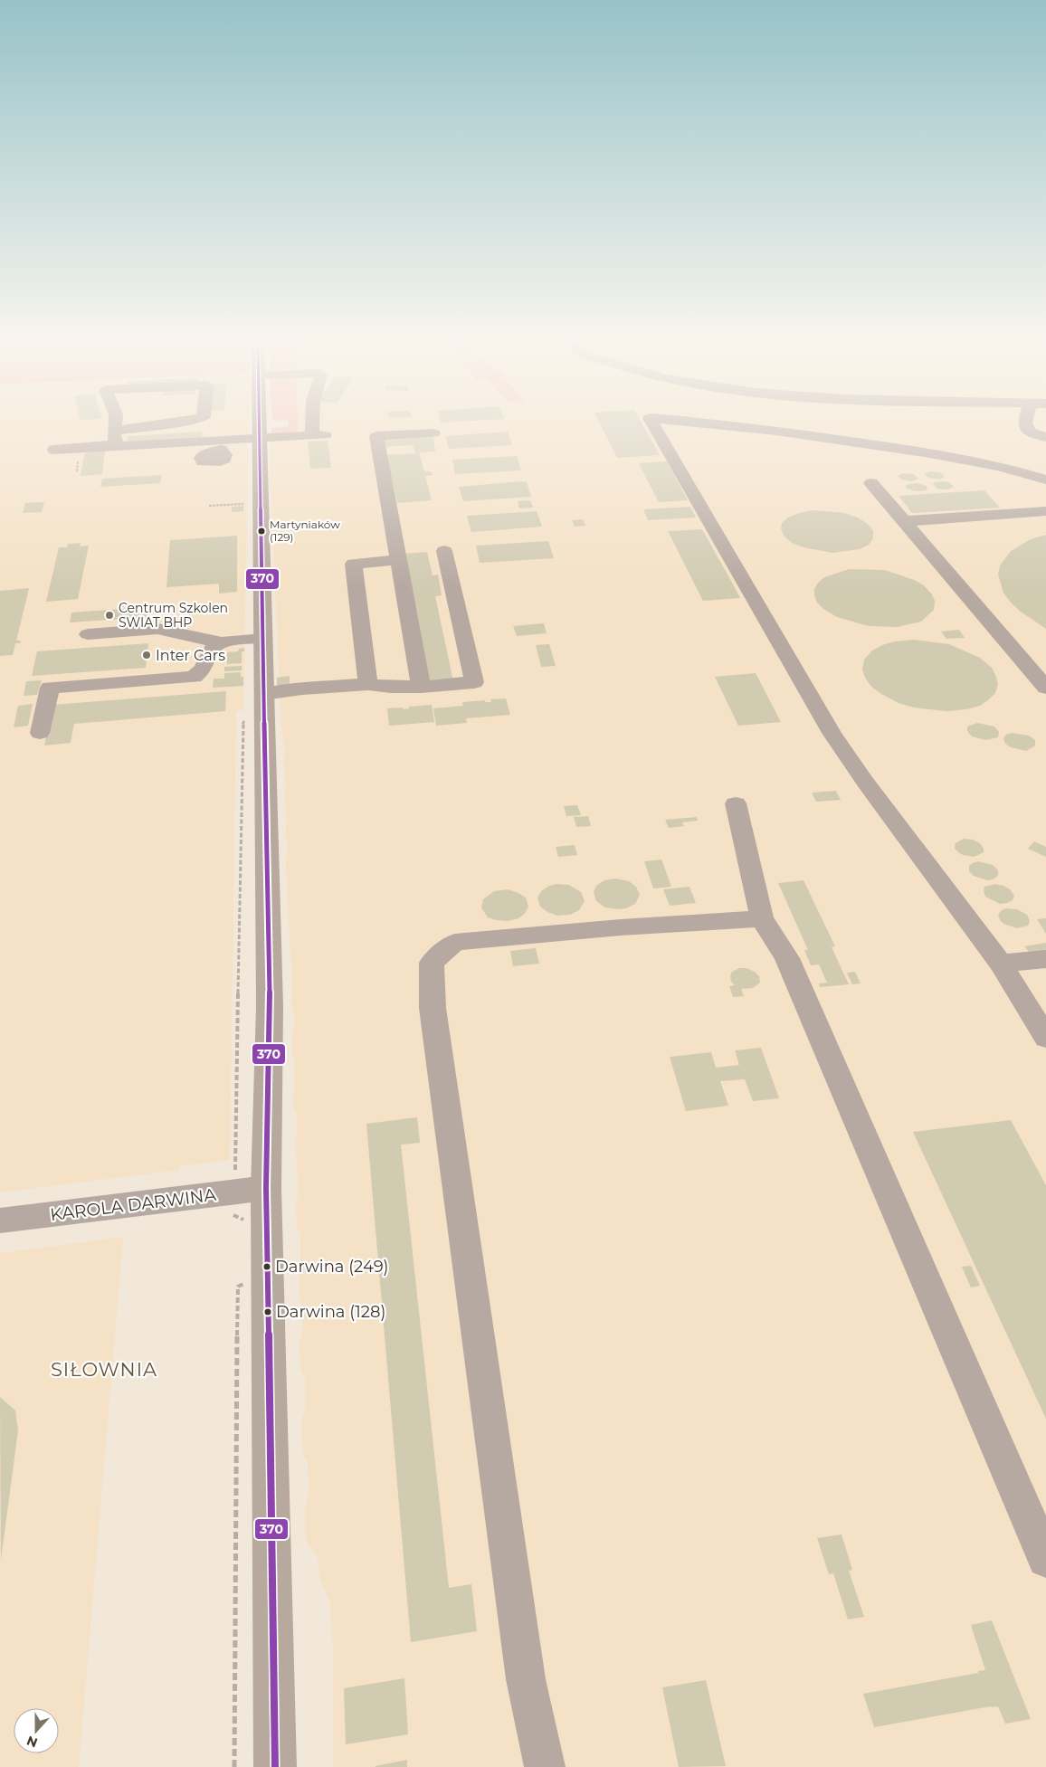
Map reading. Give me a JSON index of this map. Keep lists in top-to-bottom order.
{
  "streets": {
    "street": ["KAROLA DARWINA"]
  },
  "districts": ["SIŁOWNIA"],
  "places": [
    "Martyniaków (129)",
    "Centrum Szkolen SWIAT BHP",
    "Inter Cars",
    "Darwina (249)",
    "Darwina (128)"
  ],
  "lines": ["transit line 370"],
  "north": "bottom"
}
